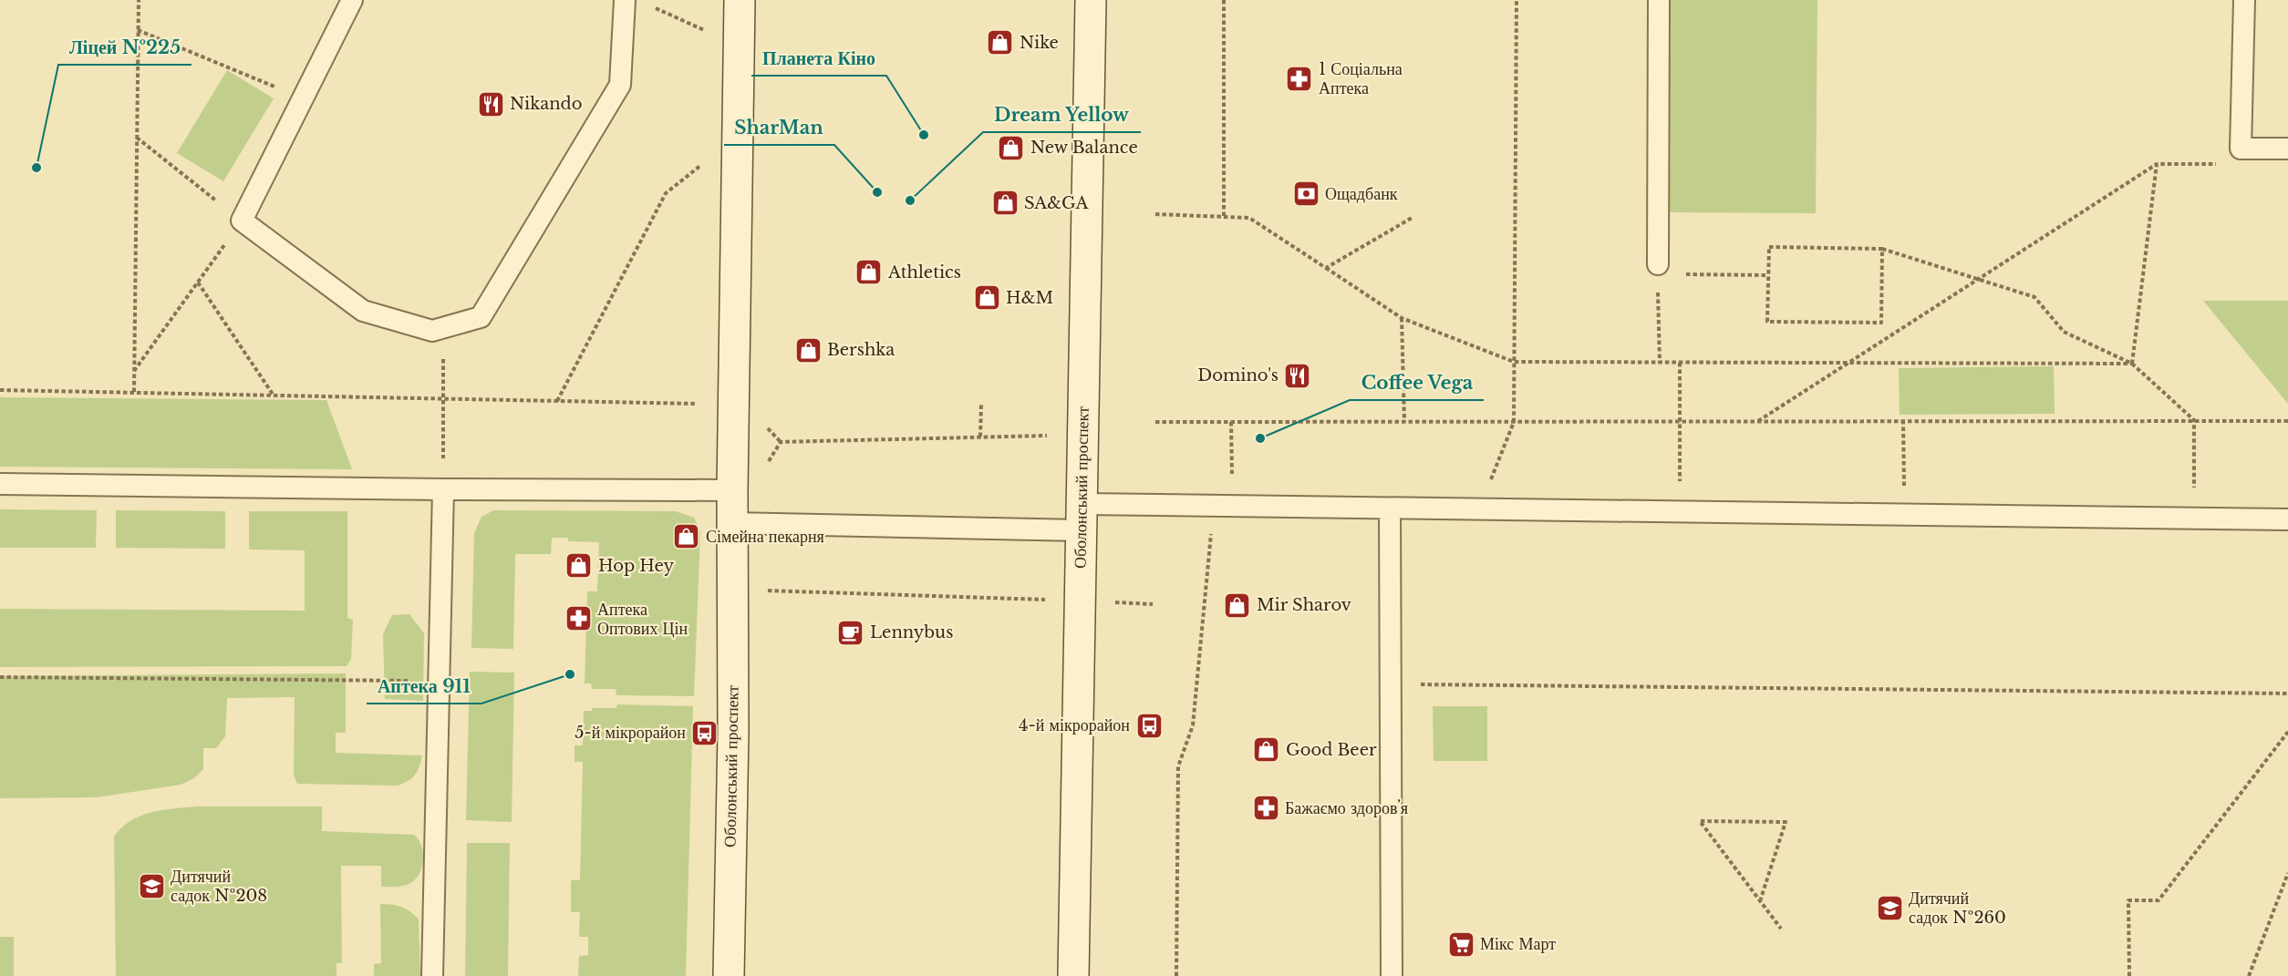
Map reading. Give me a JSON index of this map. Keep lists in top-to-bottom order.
{
  "streets": {
    "main road": ["Оболонський проспект"]
  },
  "places": {
    "shop": [
      "Nike",
      "New Balance",
      "SA&GA",
      "Athletics",
      "H&M",
      "Bershka",
      "Сімейна пекарня",
      "Hop Hey",
      "Mir Sharov",
      "Good Beer"
    ],
    "pharmacy": ["1 Соціальна Аптека", "Аптека Оптових Цін", "Бажаємо здоровʼя"],
    "restaurant": ["Nikando", "Domino's"],
    "other": [
      "Планета Кіно",
      "Ліцей №225",
      "SharMan",
      "Dream Yellow",
      "Coffee Vega",
      "Аптека 911"
    ],
    "bank": ["Ощадбанк"],
    "cafe": ["Lennybus"],
    "bus stop": ["4-й мікрорайон", "5-й мікрорайон"],
    "school or university": ["Дитячий садок №208", "Дитячий садок №260"],
    "supermarket": ["Мікс Март"]
  }
}
